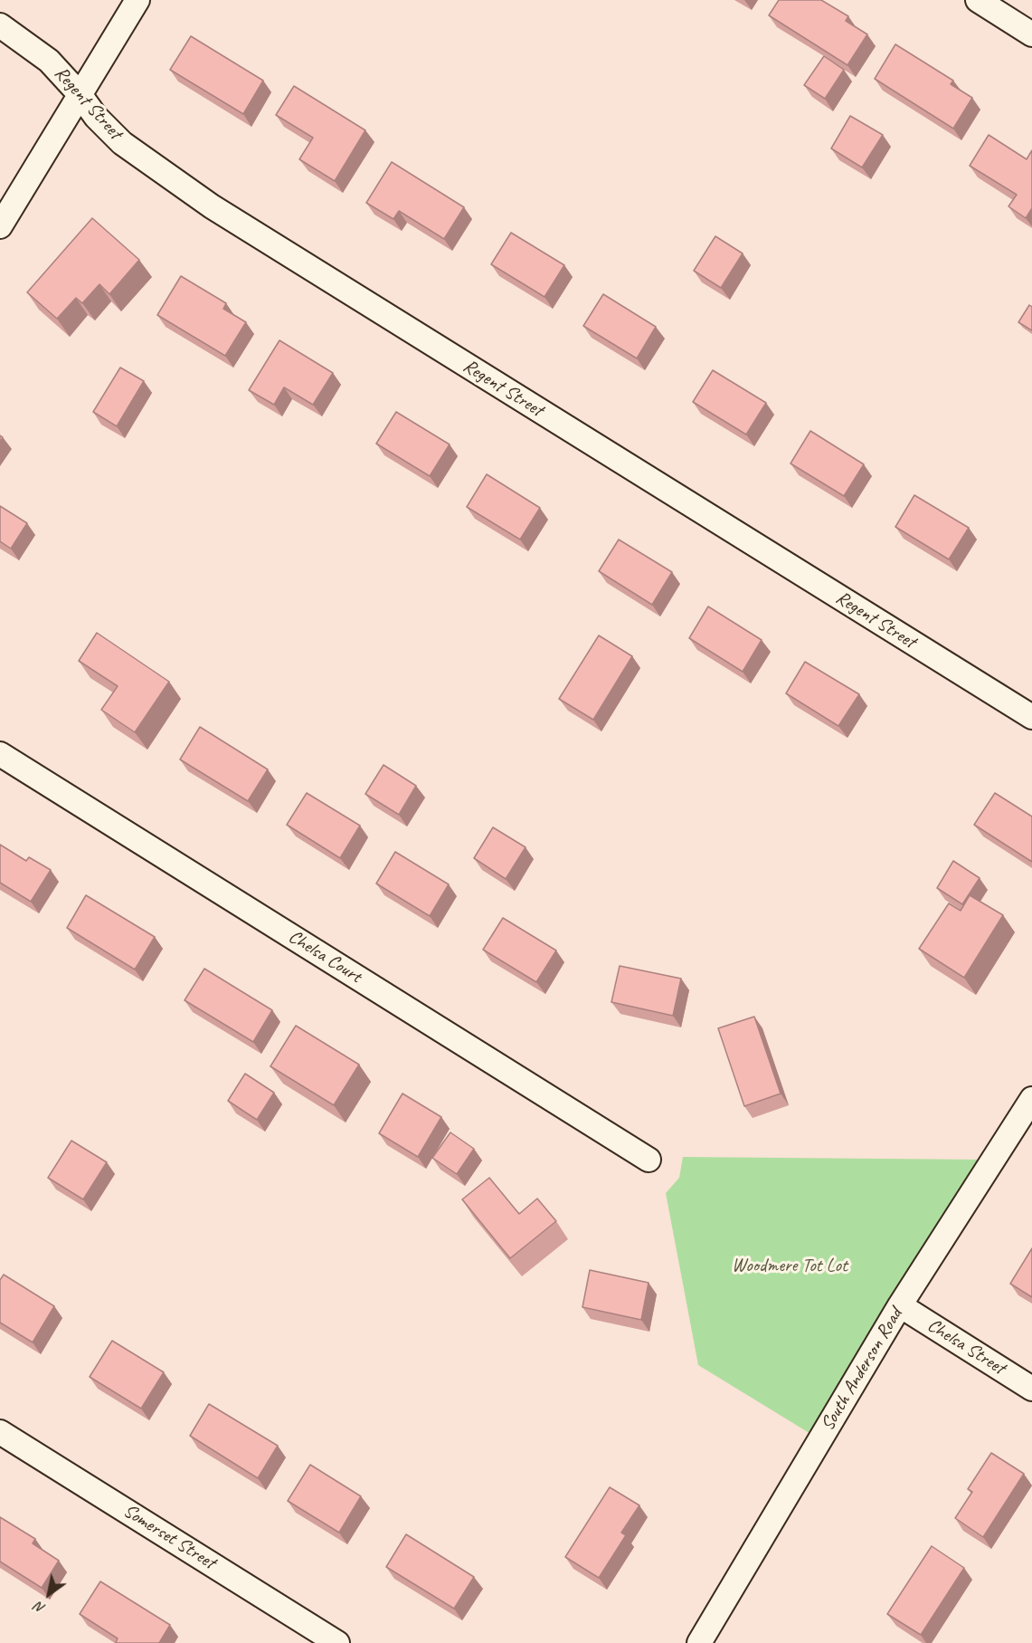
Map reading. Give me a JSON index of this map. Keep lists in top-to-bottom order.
{
  "streets": {
    "street": [
      "Regent Street",
      "Chelsa Court",
      "Chelsa Street",
      "South Anderson Road",
      "Somerset Street"
    ]
  },
  "crossings": [
    ["Chelsa Street", "South Anderson Road"]
  ],
  "parks": ["Woodmere Tot Lot"],
  "north": "bottom left"
}
